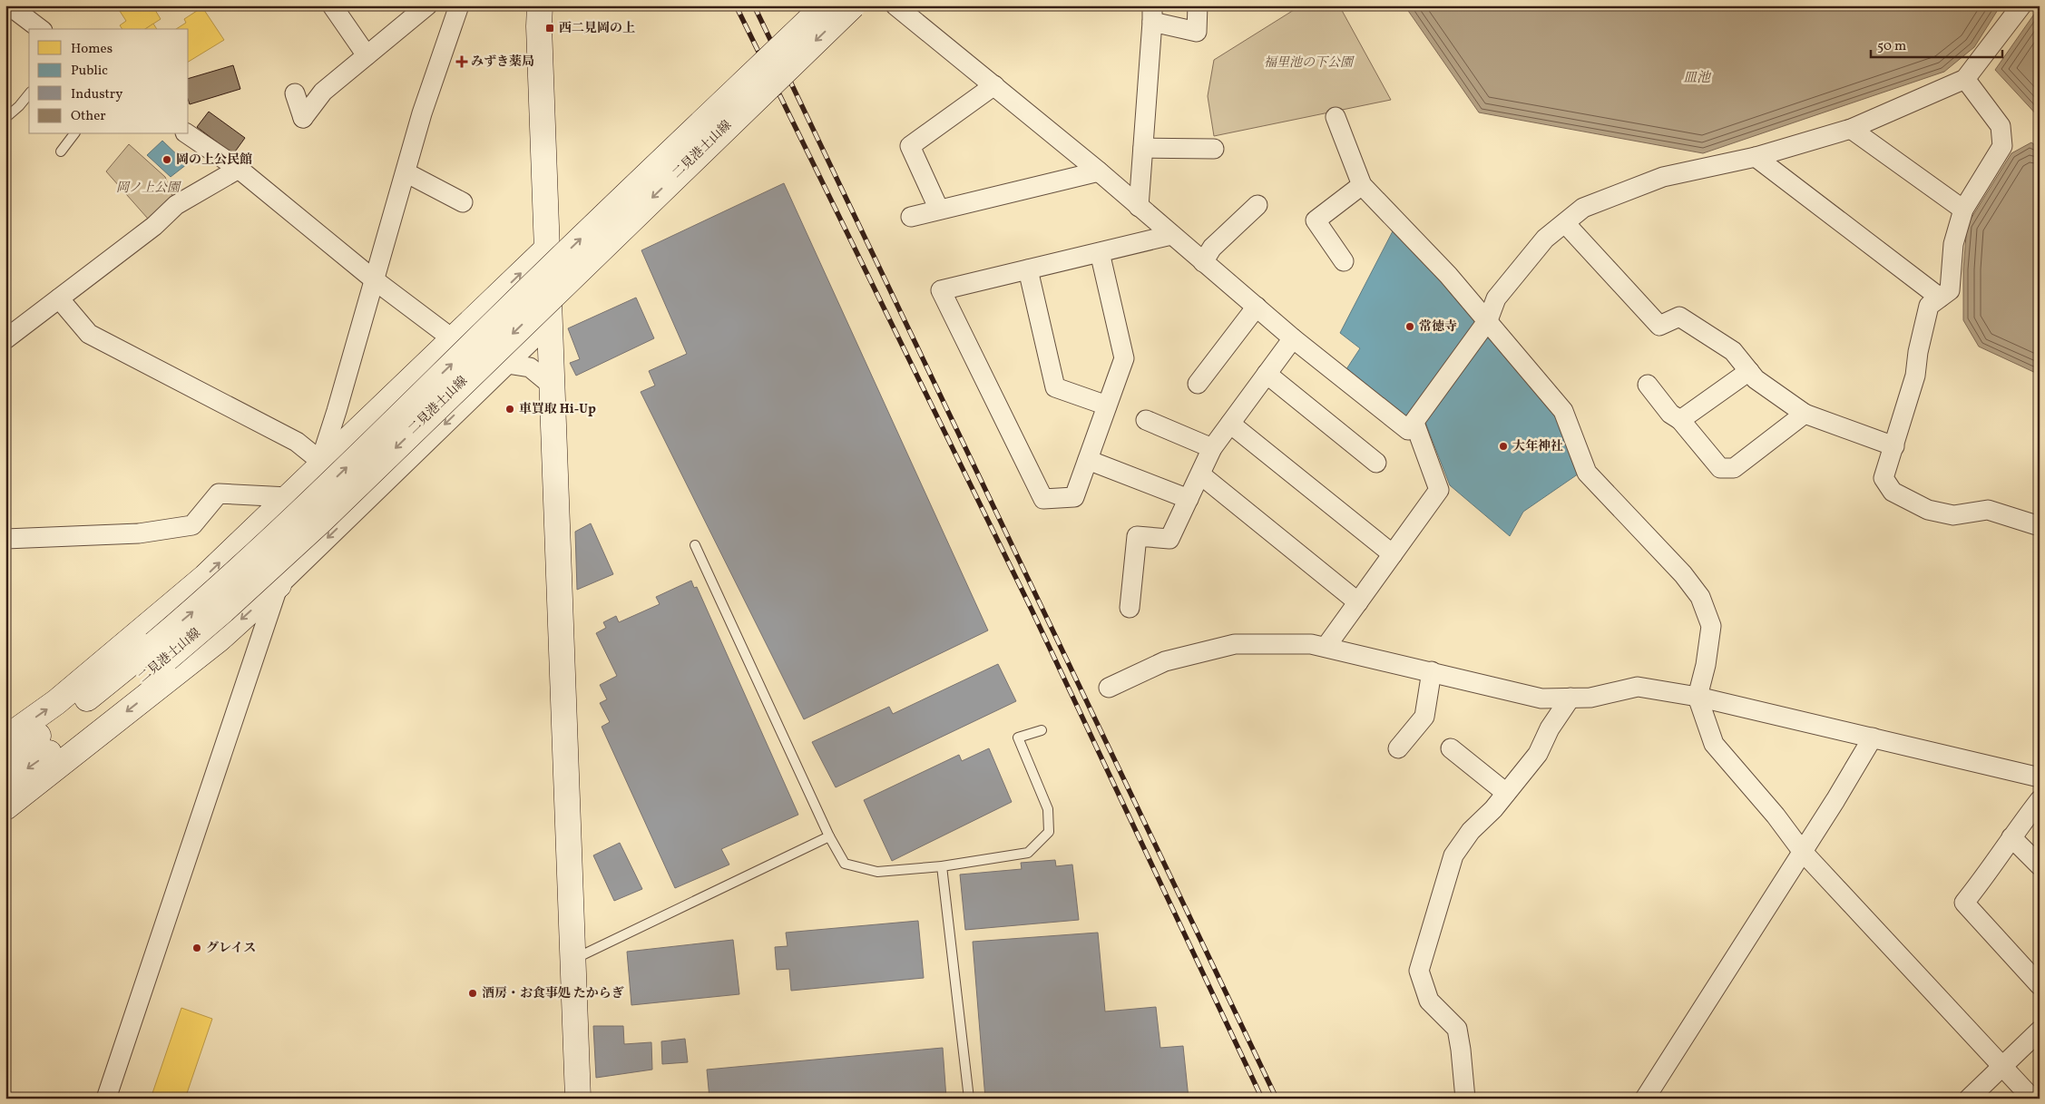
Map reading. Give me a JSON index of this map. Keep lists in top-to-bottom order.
{
  "streets": {
    "main road": ["二見港土山線"]
  },
  "water": ["皿池"],
  "parks": ["福里池の下公園", "岡ノ上公園"],
  "places": {
    "transit": ["西二見岡の上"],
    "health": ["みずき薬局"],
    "other": [
      "岡の上公民館",
      "常徳寺",
      "車買取 Hi-Up",
      "大年神社",
      "グレイス",
      "酒房・お食事処 たからぎ"
    ]
  },
  "legend": [
    "Homes",
    "Public",
    "Industry",
    "Other"
  ],
  "scale_bar": "50 m"
}
